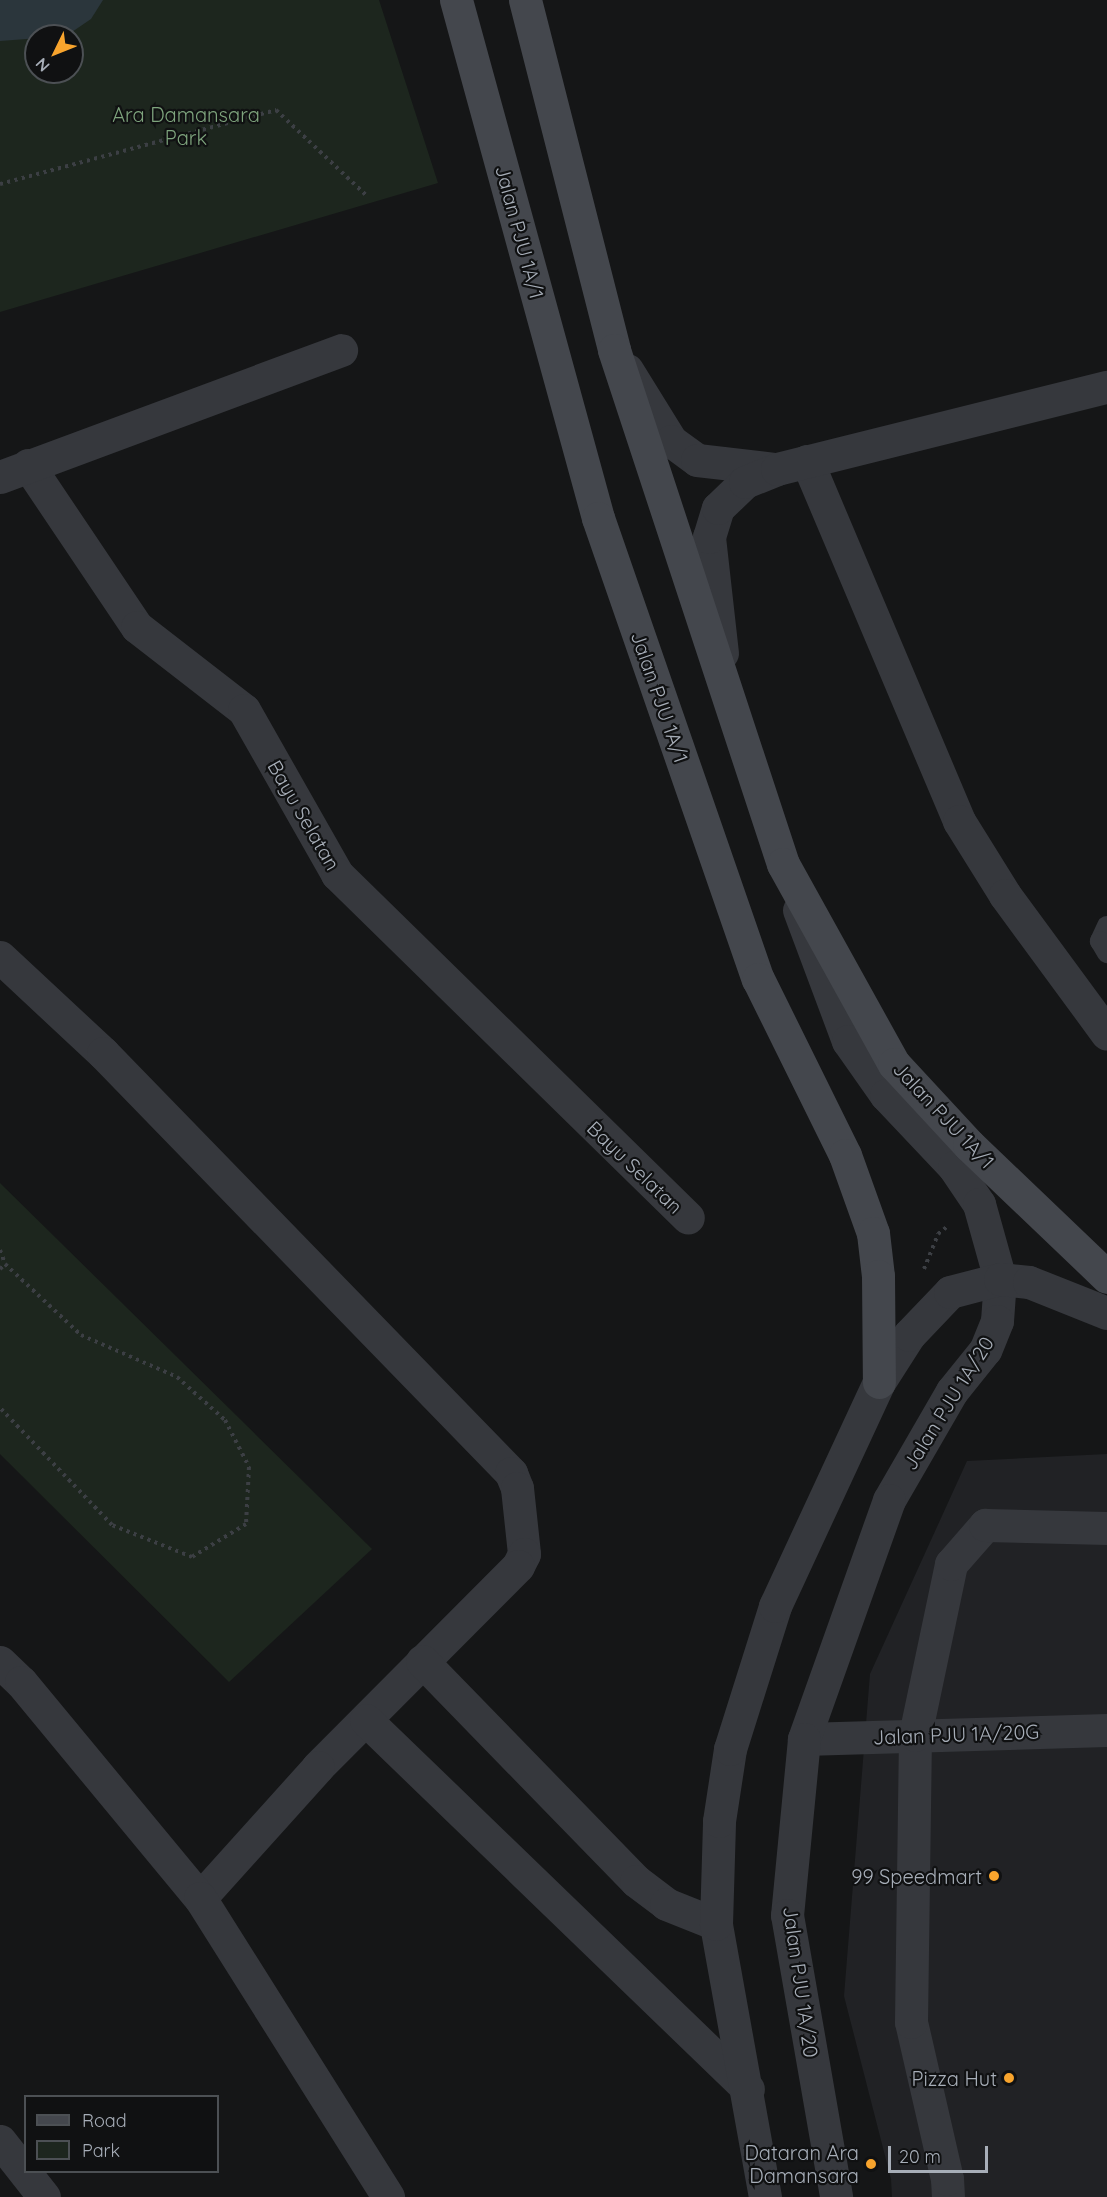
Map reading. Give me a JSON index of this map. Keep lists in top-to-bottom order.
{
  "streets": {
    "main road": ["Jalan PJU 1A/1"],
    "street": ["Bayu Selatan", "Jalan PJU 1A/20", "Jalan PJU 1A/20G"]
  },
  "crossings": [
    ["Jalan PJU 1A/1", "Jalan PJU 1A/20"],
    ["Jalan PJU 1A/20", "Jalan PJU 1A/20G"]
  ],
  "parks": ["Ara Damansara Park"],
  "places": ["99 Speedmart", "Pizza Hut", "Dataran Ara Damansara"],
  "legend": ["Road", "Park"],
  "scale_bar": "20 m",
  "north": "bottom left"
}
